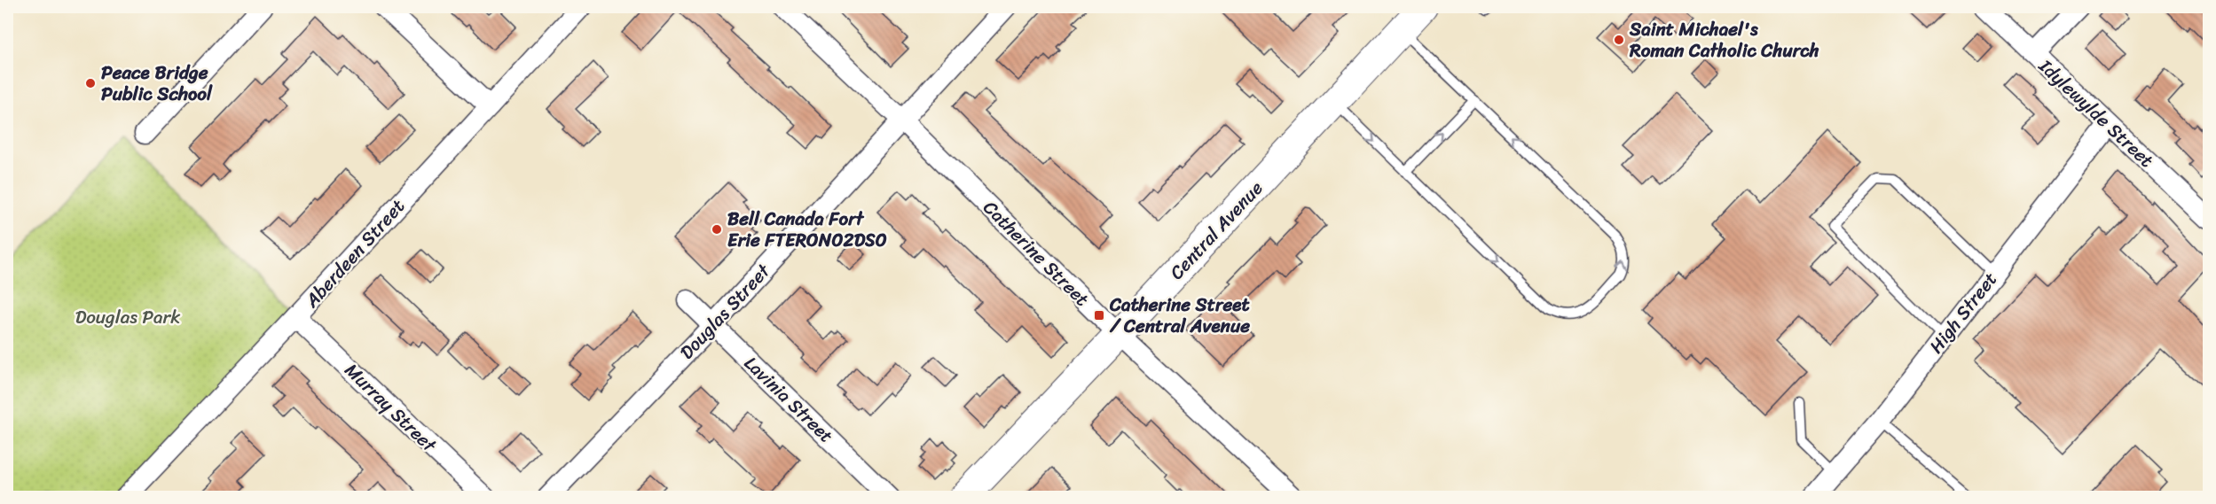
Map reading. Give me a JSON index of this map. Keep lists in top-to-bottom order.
{
  "streets": {
    "main road": ["Central Avenue"],
    "street": [
      "Idylewylde Street",
      "Aberdeen Street",
      "Catherine Street",
      "Douglas Street",
      "High Street",
      "Lavinia Street",
      "Murray Street"
    ]
  },
  "crossings": [
    ["Idylewylde Street", "High Street"],
    ["Central Avenue", "Catherine Street"],
    ["Aberdeen Street", "Murray Street"],
    ["Catherine Street", "Douglas Street"],
    ["Douglas Street", "Lavinia Street"]
  ],
  "parks": ["Douglas Park"],
  "places": {
    "other": ["Saint Michael's Roman Catholic Church", "Peace Bridge Public School", "Bell Canada Fort Erie FTERON02DS0"],
    "transit": ["Catherine Street / Central Avenue"]
  }
}
